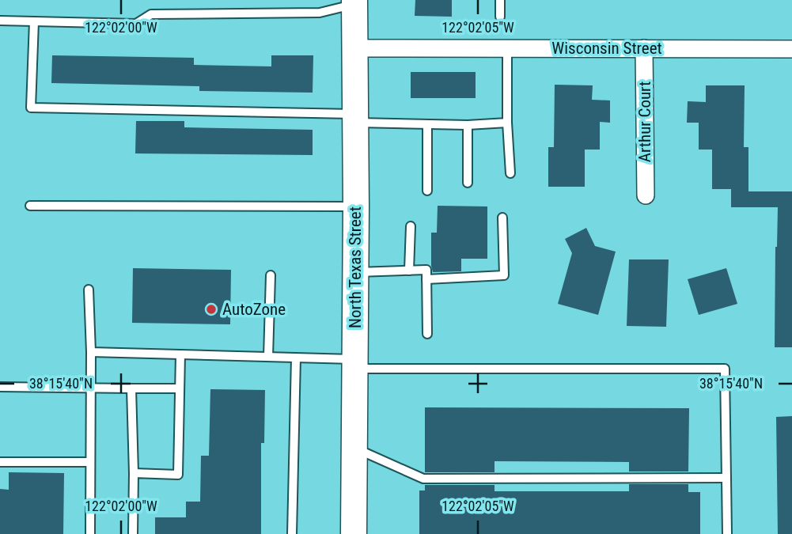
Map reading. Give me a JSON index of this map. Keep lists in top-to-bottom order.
{
  "streets": {
    "main road": ["North Texas Street"],
    "street": ["Wisconsin Street", "Arthur Court"]
  },
  "crossings": [
    ["Wisconsin Street", "Arthur Court"],
    ["Wisconsin Street", "North Texas Street"]
  ],
  "places": ["AutoZone"],
  "coordinates": ["122°02'00\"W", "122°02'05\"W", "38°15'40\"N"]
}
